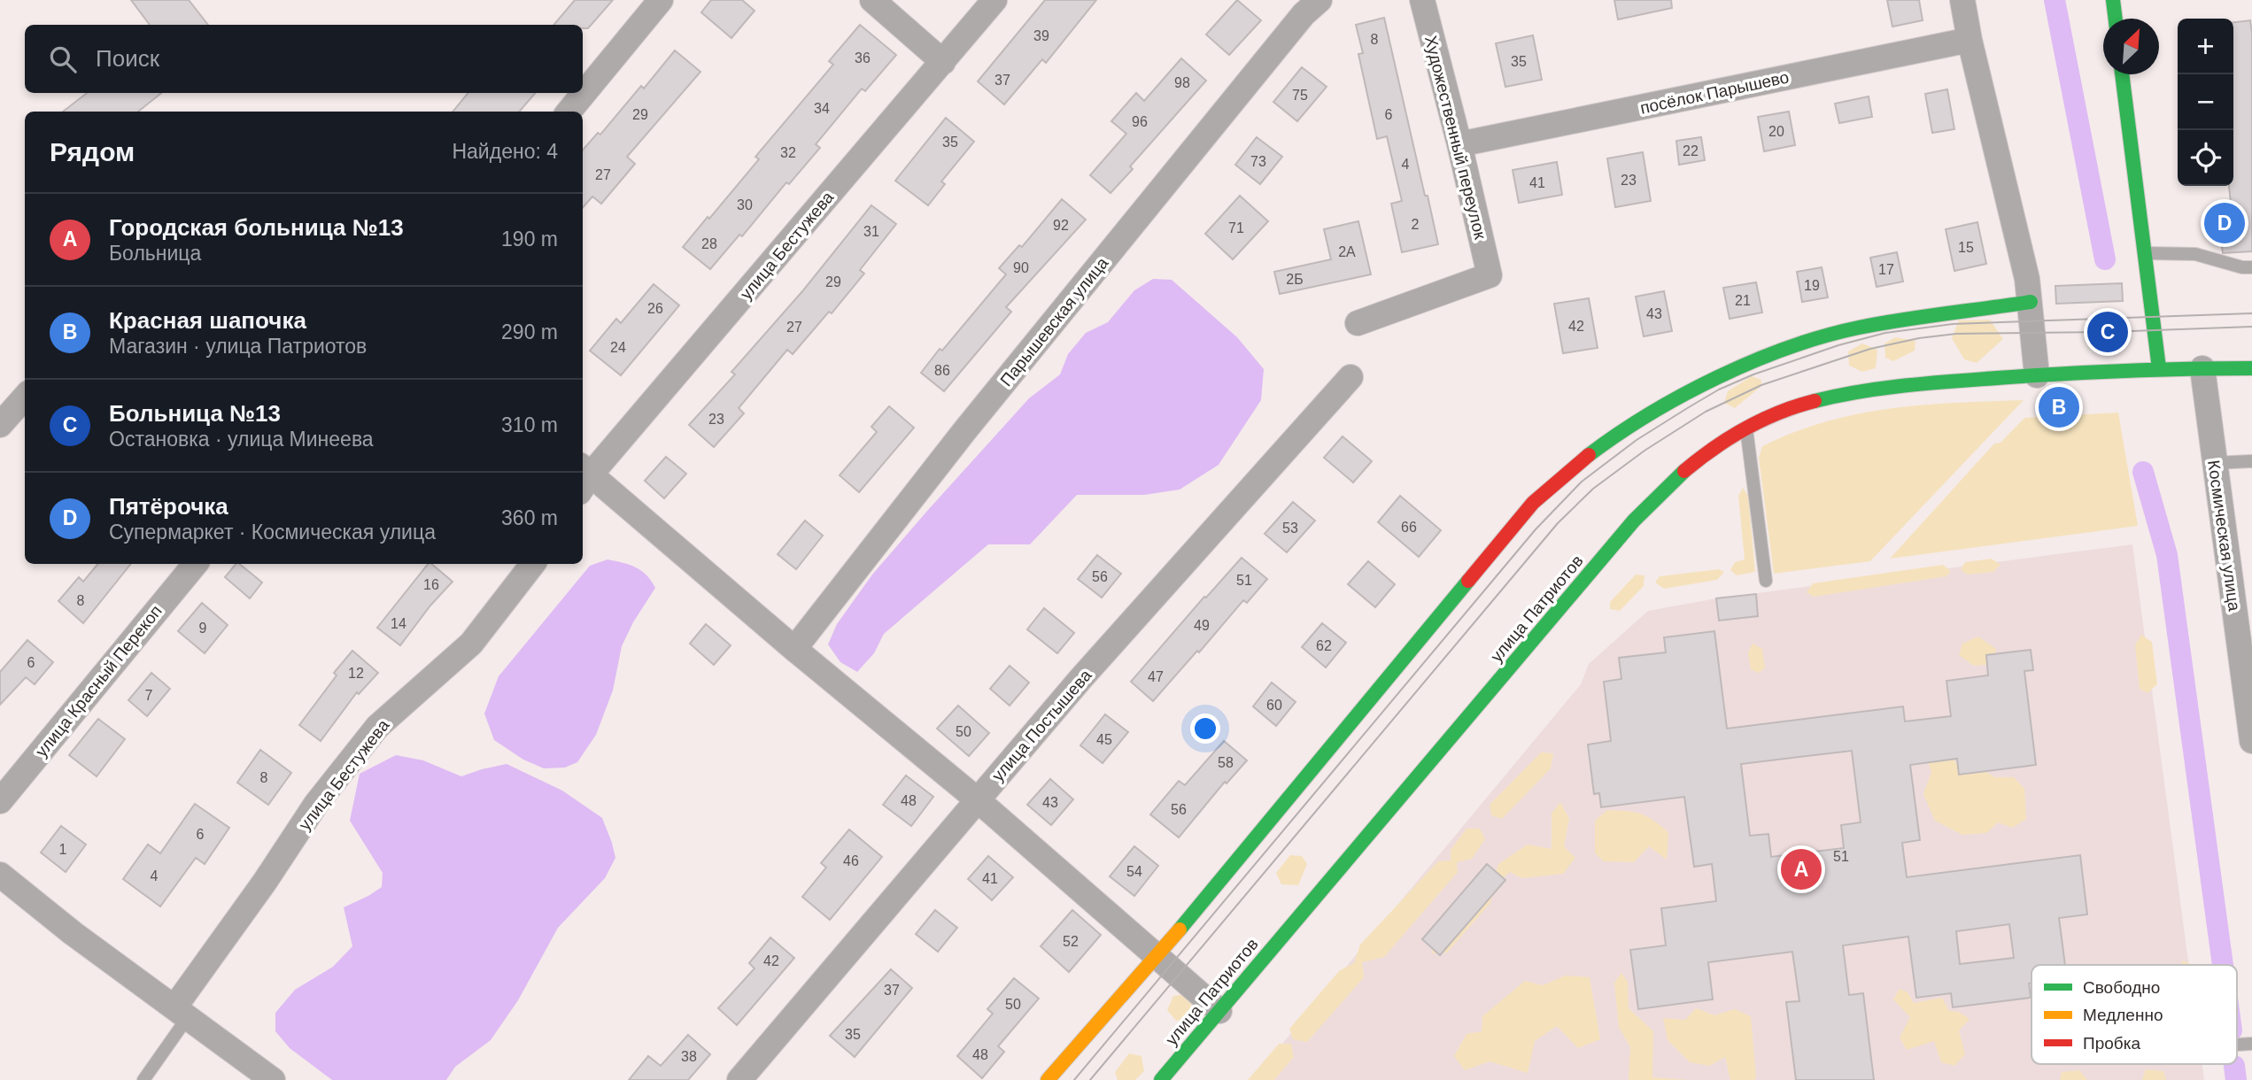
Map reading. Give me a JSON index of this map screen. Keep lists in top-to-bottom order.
{
  "streets": {
    "street": [
      "посёлок Парышево",
      "Художественный переулок",
      "улица Бестужева",
      "Парышевская улица",
      "Космическая улица",
      "улица Патриотов",
      "улица Красный Перекоп",
      "улица Постышева"
    ]
  },
  "crossings": [
    ["посёлок Парышево", "Художественный переулок"],
    ["Космическая улица", "улица Патриотов"]
  ],
  "house_numbers": [
    "39",
    "8",
    "36",
    "35",
    "37",
    "98",
    "75",
    "34",
    "29",
    "6",
    "96",
    "20",
    "35",
    "22",
    "32",
    "73",
    "4",
    "27",
    "23",
    "41",
    "30",
    "2",
    "92",
    "71",
    "31",
    "28",
    "15",
    "2А",
    "90",
    "17",
    "2Б",
    "29",
    "19",
    "21",
    "26",
    "43",
    "42",
    "27",
    "24",
    "86",
    "23",
    "66",
    "53",
    "56",
    "51",
    "16",
    "8",
    "14",
    "49",
    "9",
    "62",
    "6",
    "12",
    "47",
    "7",
    "60",
    "50",
    "45",
    "58",
    "8",
    "48",
    "43",
    "56",
    "6",
    "1",
    "51",
    "46",
    "54",
    "4",
    "41",
    "52",
    "42",
    "37",
    "50",
    "35",
    "48",
    "38"
  ],
  "legend": ["Свободно", "Медленно", "Пробка"],
  "north": "top right",
  "page": {
    "map_buttons": ["+", "−"],
    "search": "Поиск",
    "heading": ["Рядом", "Найдено: 4"],
    "list": [
      {
        "mark": "A",
        "name": "Городская больница №13",
        "note": "Больница",
        "value": "190 m"
      },
      {
        "mark": "B",
        "name": "Красная шапочка",
        "note": "Магазин · улица Патриотов",
        "value": "290 m"
      },
      {
        "mark": "C",
        "name": "Больница №13",
        "note": "Остановка · улица Минеева",
        "value": "310 m"
      },
      {
        "mark": "D",
        "name": "Пятёрочка",
        "note": "Супермаркет · Космическая улица",
        "value": "360 m"
      }
    ],
    "pins": [
      "D",
      "C",
      "B",
      "A"
    ]
  }
}
